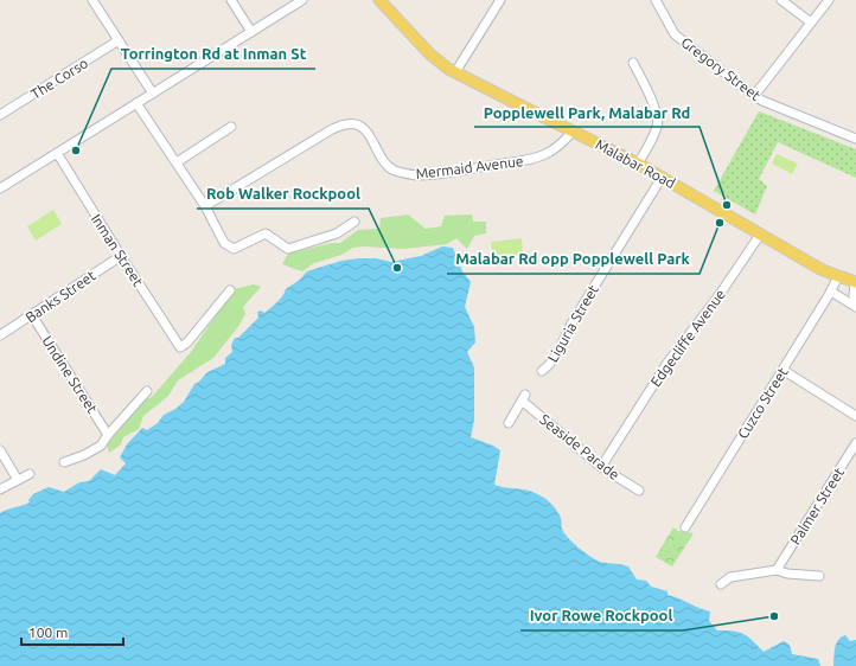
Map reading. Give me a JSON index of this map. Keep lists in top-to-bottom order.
{
  "streets": {
    "main road": ["Malabar Road"],
    "street": [
      "Gregory Street",
      "The Corso",
      "Mermaid Avenue",
      "Inman Street",
      "Banks Street",
      "Liguria Street",
      "Edgecliffe Avenue",
      "Undine Street",
      "Cuzco Street",
      "Seaside Parade",
      "Palmer Street"
    ]
  },
  "crossings": [
    ["Malabar Road", "Mermaid Avenue"],
    ["Malabar Road", "Liguria Street"],
    ["Malabar Road", "Edgecliffe Avenue"],
    ["Malabar Road", "Cuzco Street"],
    ["Inman Street", "Banks Street"],
    ["Banks Street", "Undine Street"],
    ["Edgecliffe Avenue", "Seaside Parade"]
  ],
  "places": [
    "Torrington Rd at Inman St",
    "Popplewell Park, Malabar Rd",
    "Malabar Rd opp Popplewell Park",
    "Rob Walker Rockpool",
    "Ivor Rowe Rockpool"
  ],
  "scale_bar": "100 m"
}
